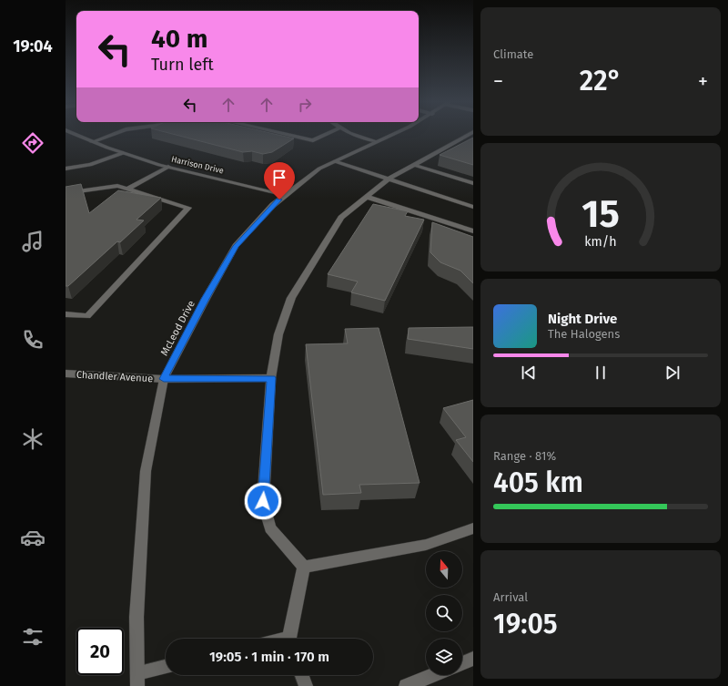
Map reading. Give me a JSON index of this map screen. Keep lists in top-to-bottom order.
{
  "streets": {
    "street": ["Harrison Drive", "McLeod Drive", "Chandler Avenue"]
  },
  "crossings": [
    ["Harrison Drive", "McLeod Drive"],
    ["McLeod Drive", "Chandler Avenue"]
  ],
  "north": "top",
  "page": {
    "tabs": "19:04",
    "tile": [
      "Climate",
      ["Range · 81%", "405 km"],
      ["Arrival", "19:05"]
    ],
    "turn": ["40 m", "Turn left"],
    "heat": ["−", "22°", "+"],
    "song": ["Night Drive", "The Halogens"],
    "limit": "20",
    "trip": "19:05 · 1 min · 170 m",
    "gauge": ["15", "km/h"]
  }
}
